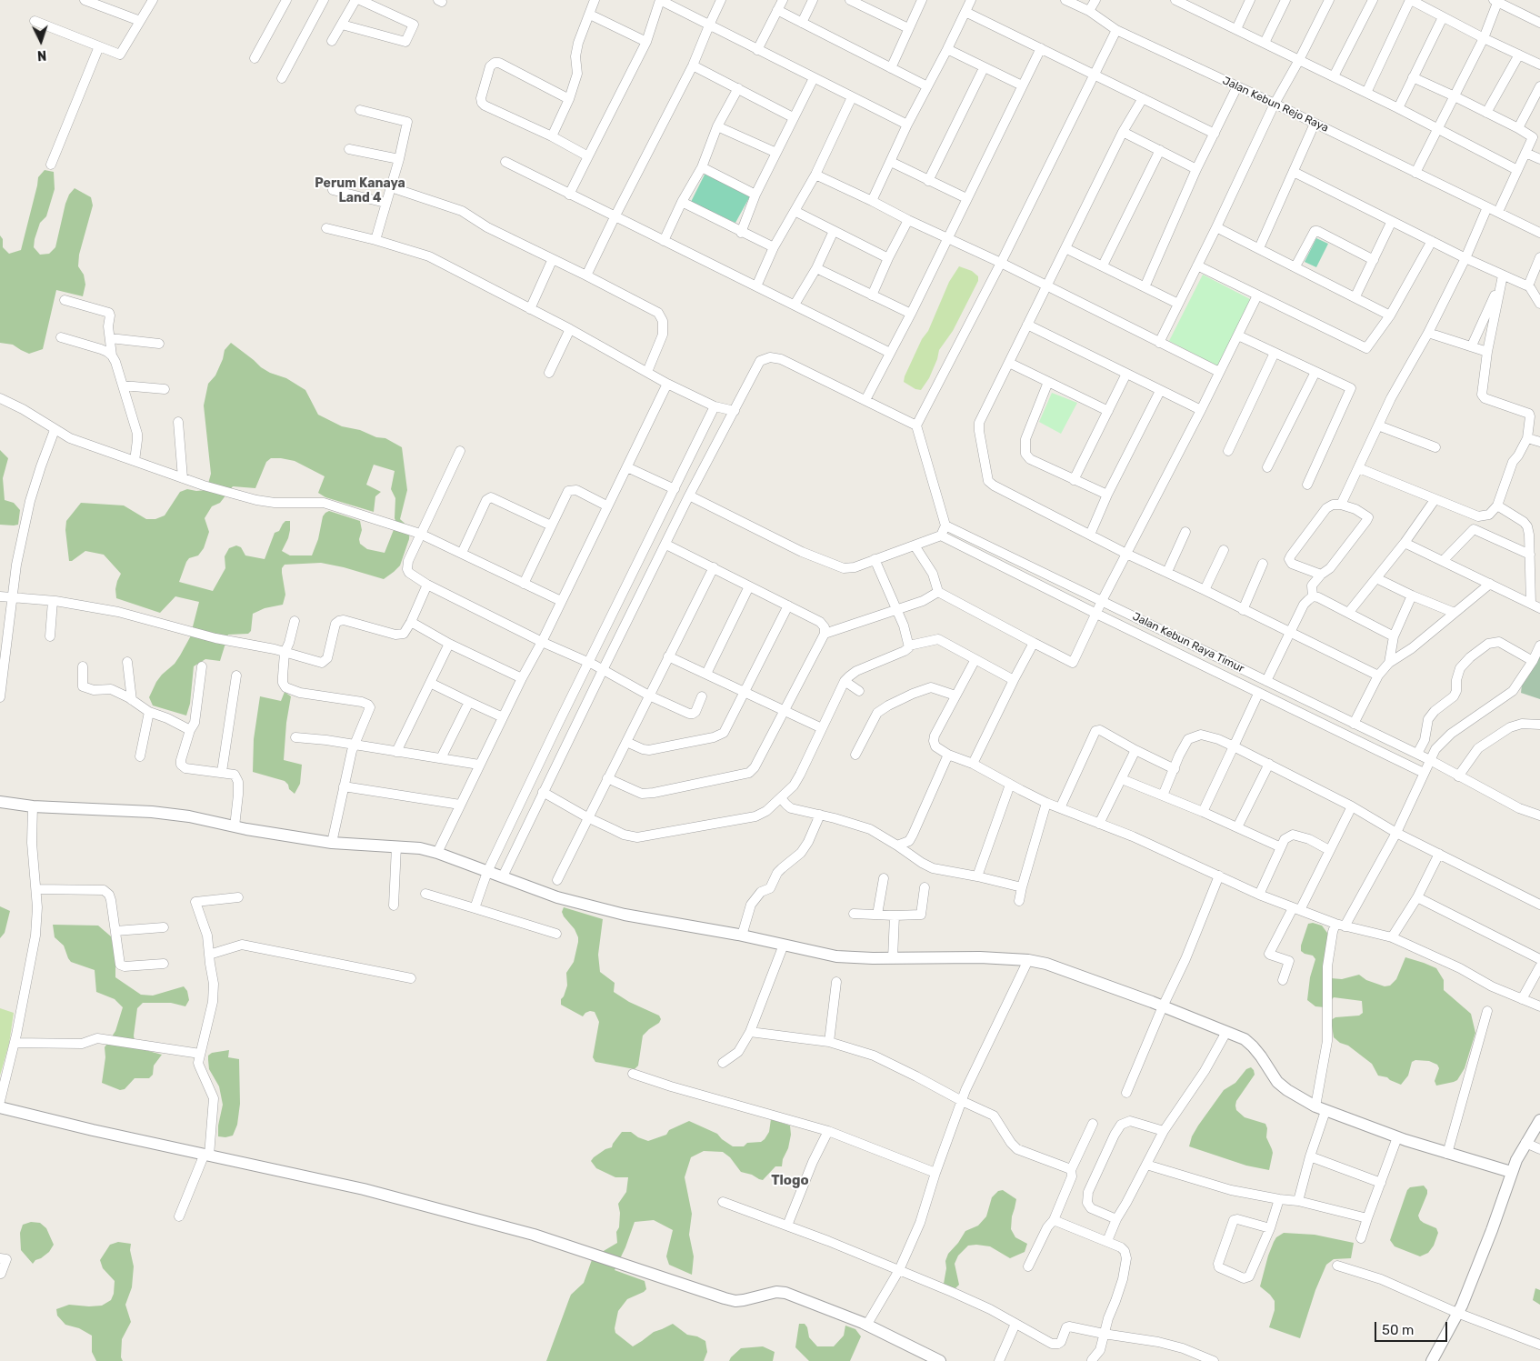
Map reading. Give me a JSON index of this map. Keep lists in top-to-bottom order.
{
  "streets": {
    "street": ["Jalan Kebun Rejo Raya", "Jalan Kebun Raya Timur"]
  },
  "districts": ["Perum Kanaya Land 4", "Tlogo"],
  "scale_bar": "50 m",
  "north": "bottom"
}
